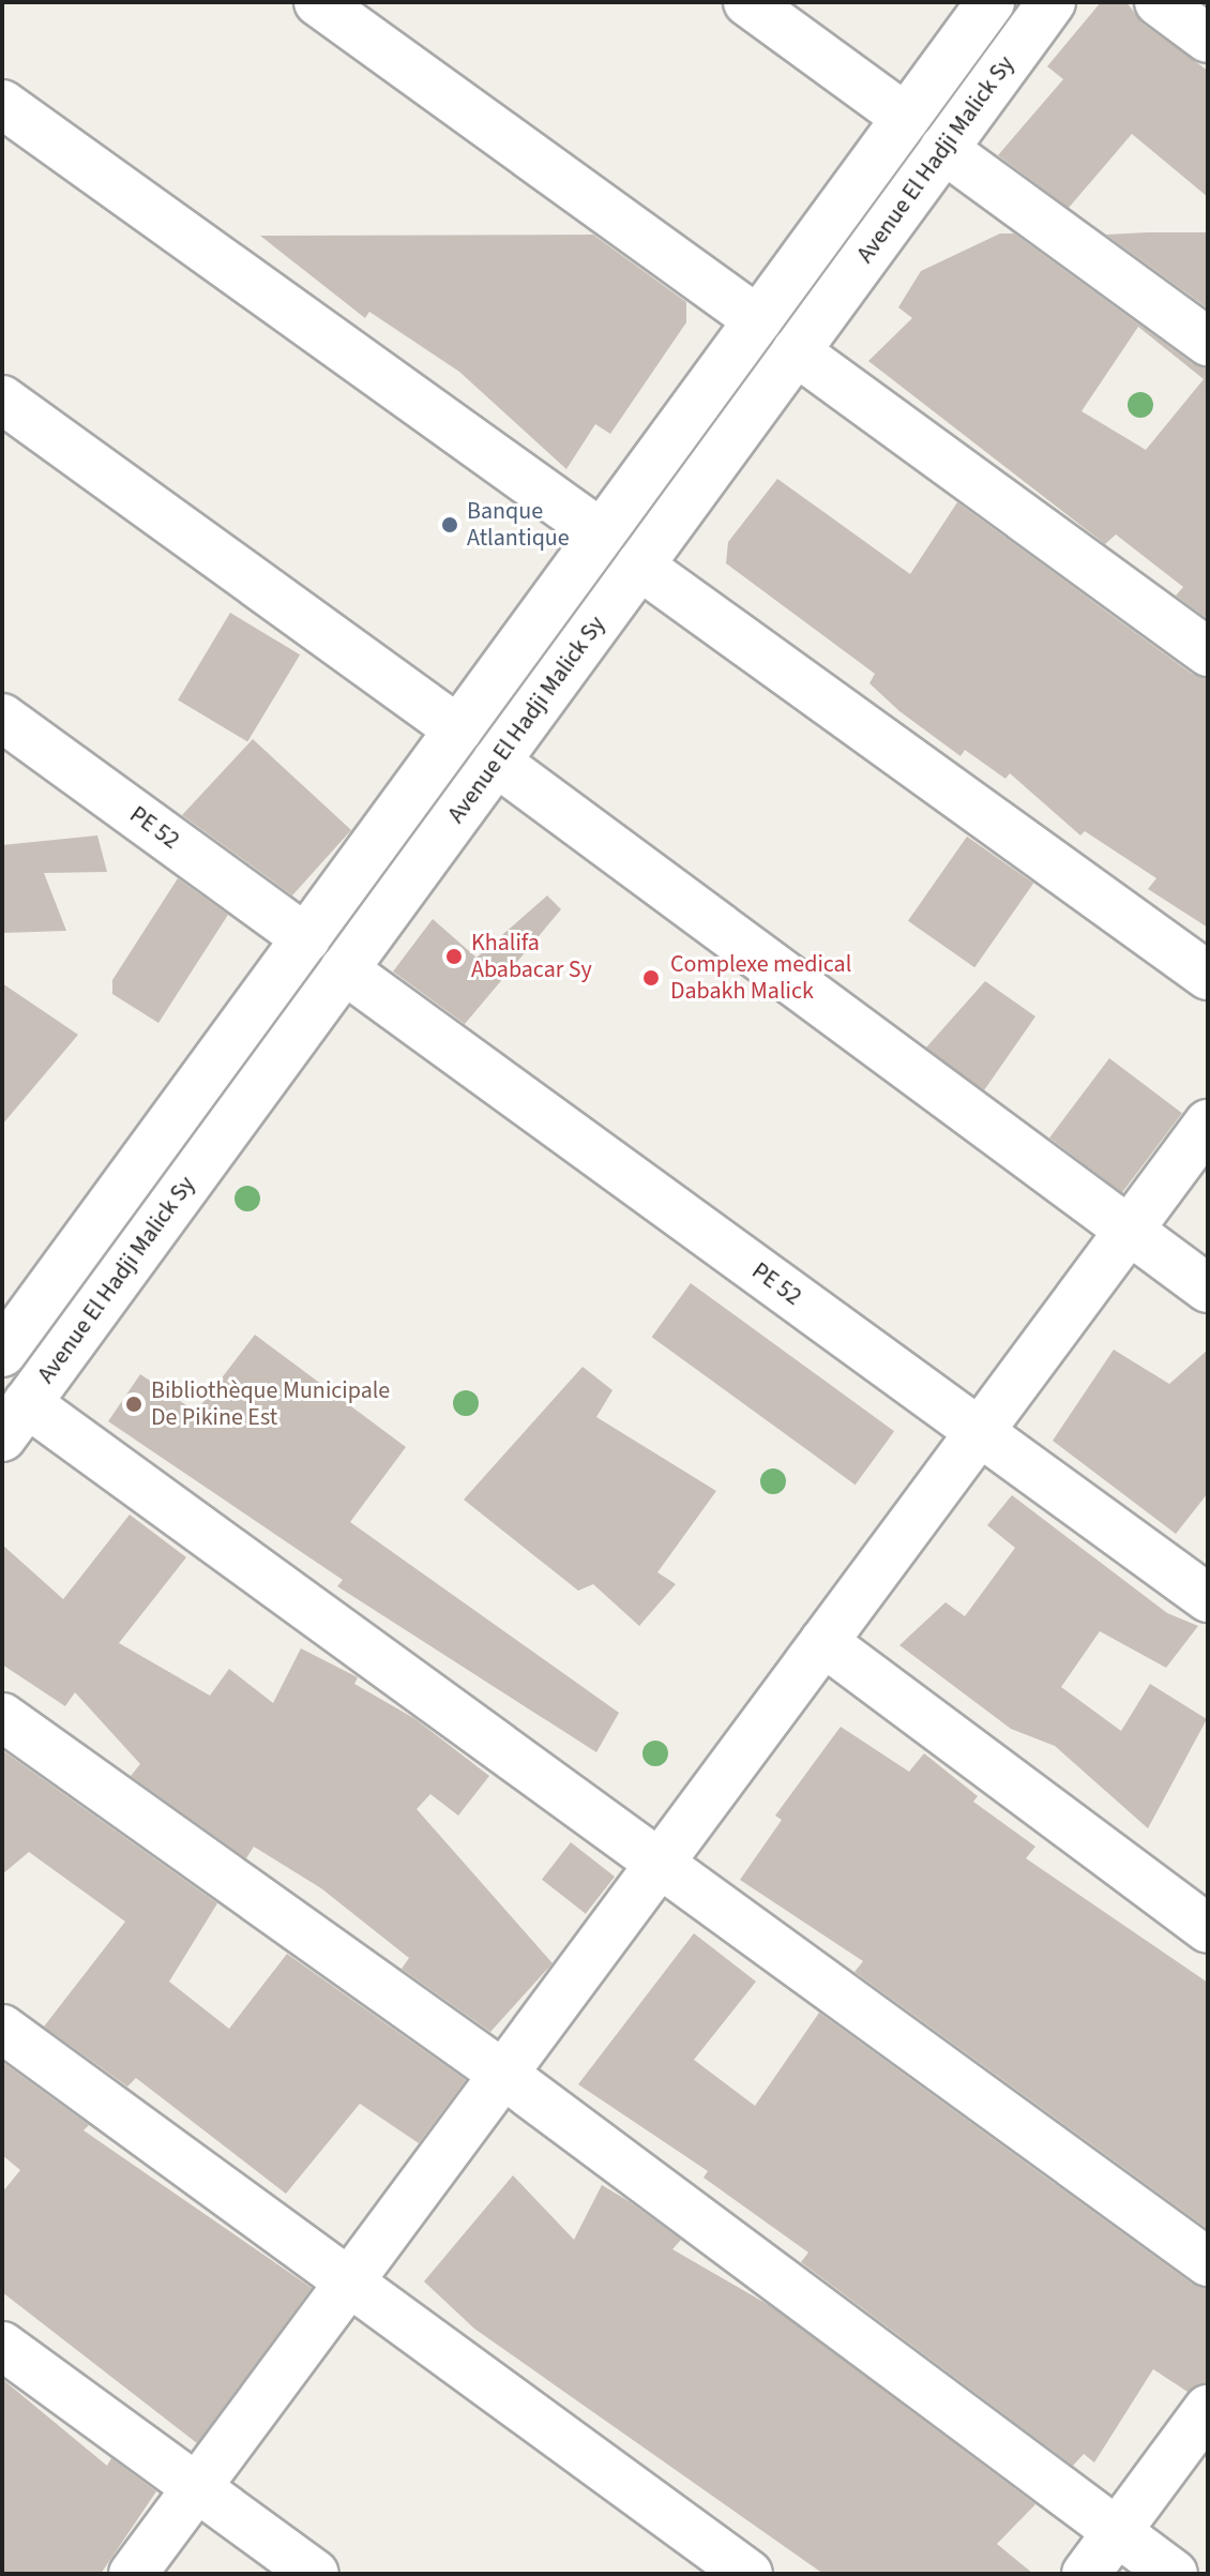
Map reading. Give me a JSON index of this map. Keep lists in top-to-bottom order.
{
  "streets": {
    "street": ["Avenue El Hadji Malick Sy", "PE 52"]
  },
  "crossings": [
    ["Avenue El Hadji Malick Sy", "PE 52"]
  ],
  "places": [
    "Banque Atlantique",
    "Khalifa Ababacar Sy",
    "Complexe medical Dabakh Malick",
    "Bibliothèque Municipale De Pikine Est"
  ]
}
